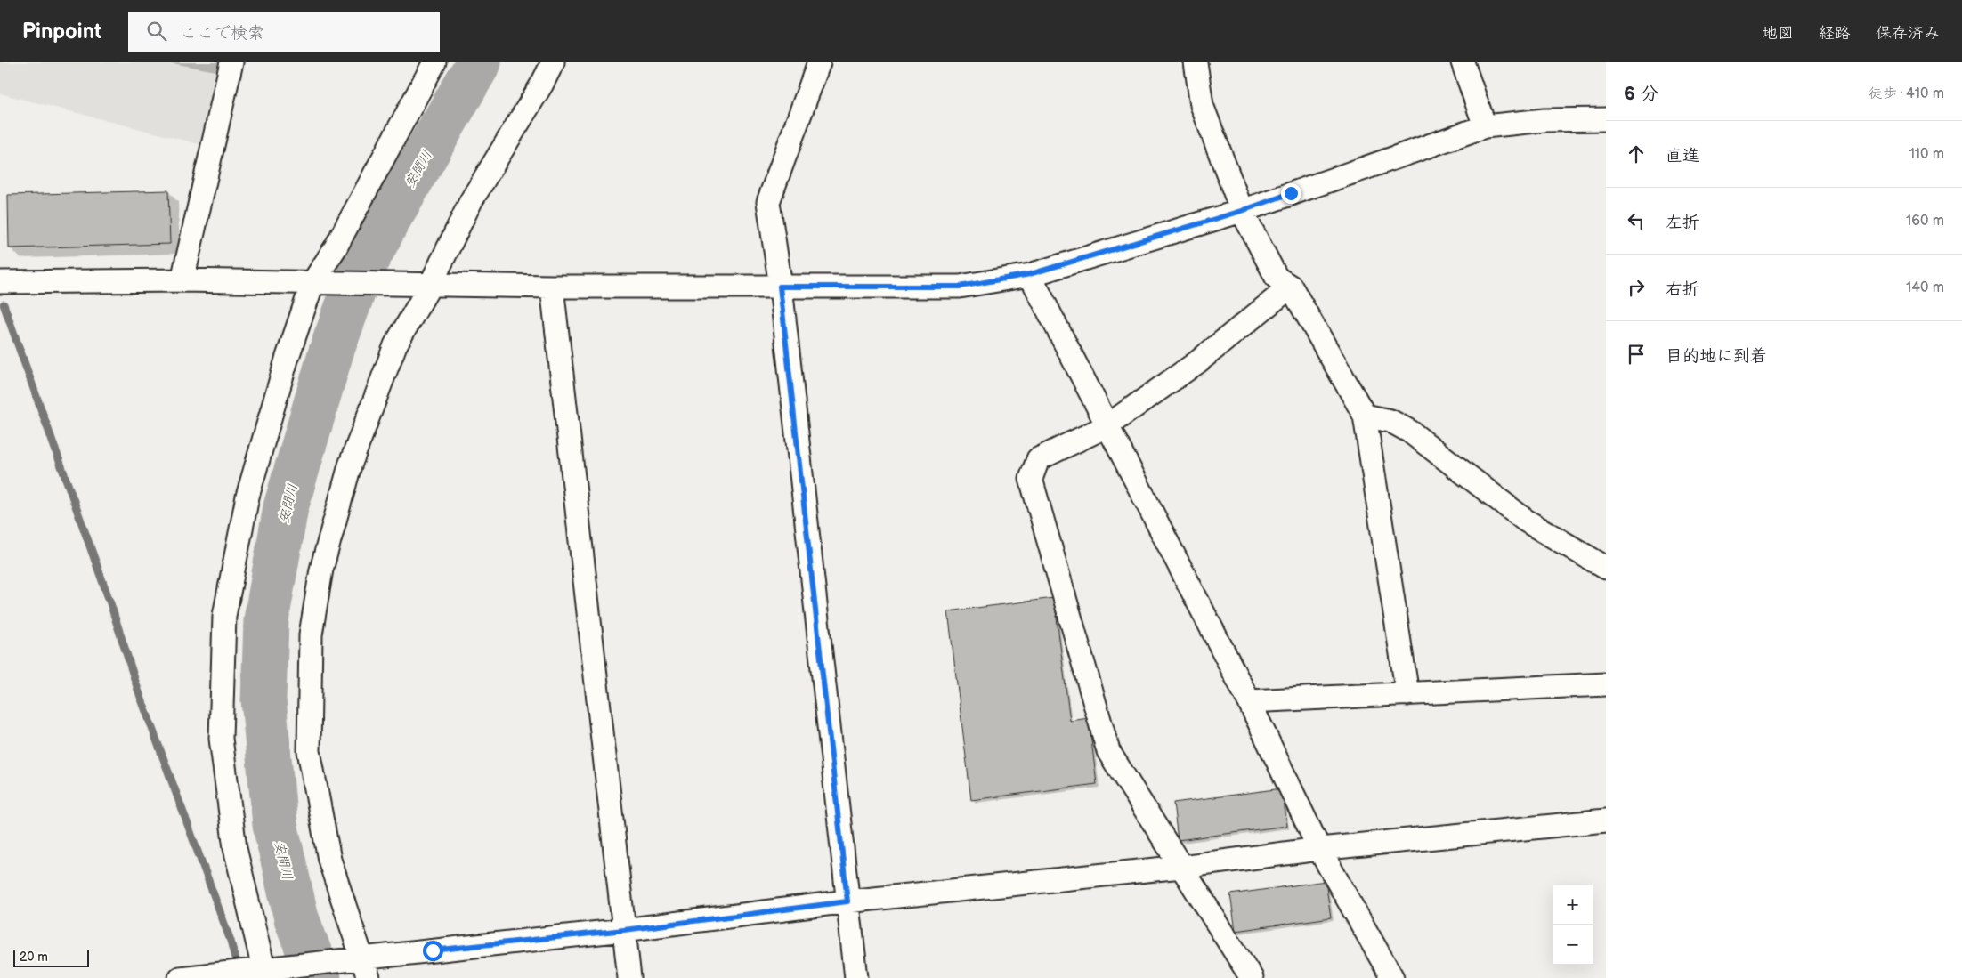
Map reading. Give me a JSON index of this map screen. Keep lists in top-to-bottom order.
{
  "water": ["安間川"],
  "scale_bar": "20 m",
  "page": {
    "header": "Pinpoint",
    "search": "ここで検索",
    "nav": ["地図", "経路", "保存済み"],
    "heading": ["6 分", "徒歩 · 410 m"],
    "list": [
      ["直進", "110 m"],
      ["左折", "160 m"],
      ["右折", "140 m"],
      "目的地に到着"
    ],
    "map_buttons": ["+", "−"],
    "scale": "20 m"
  }
}
